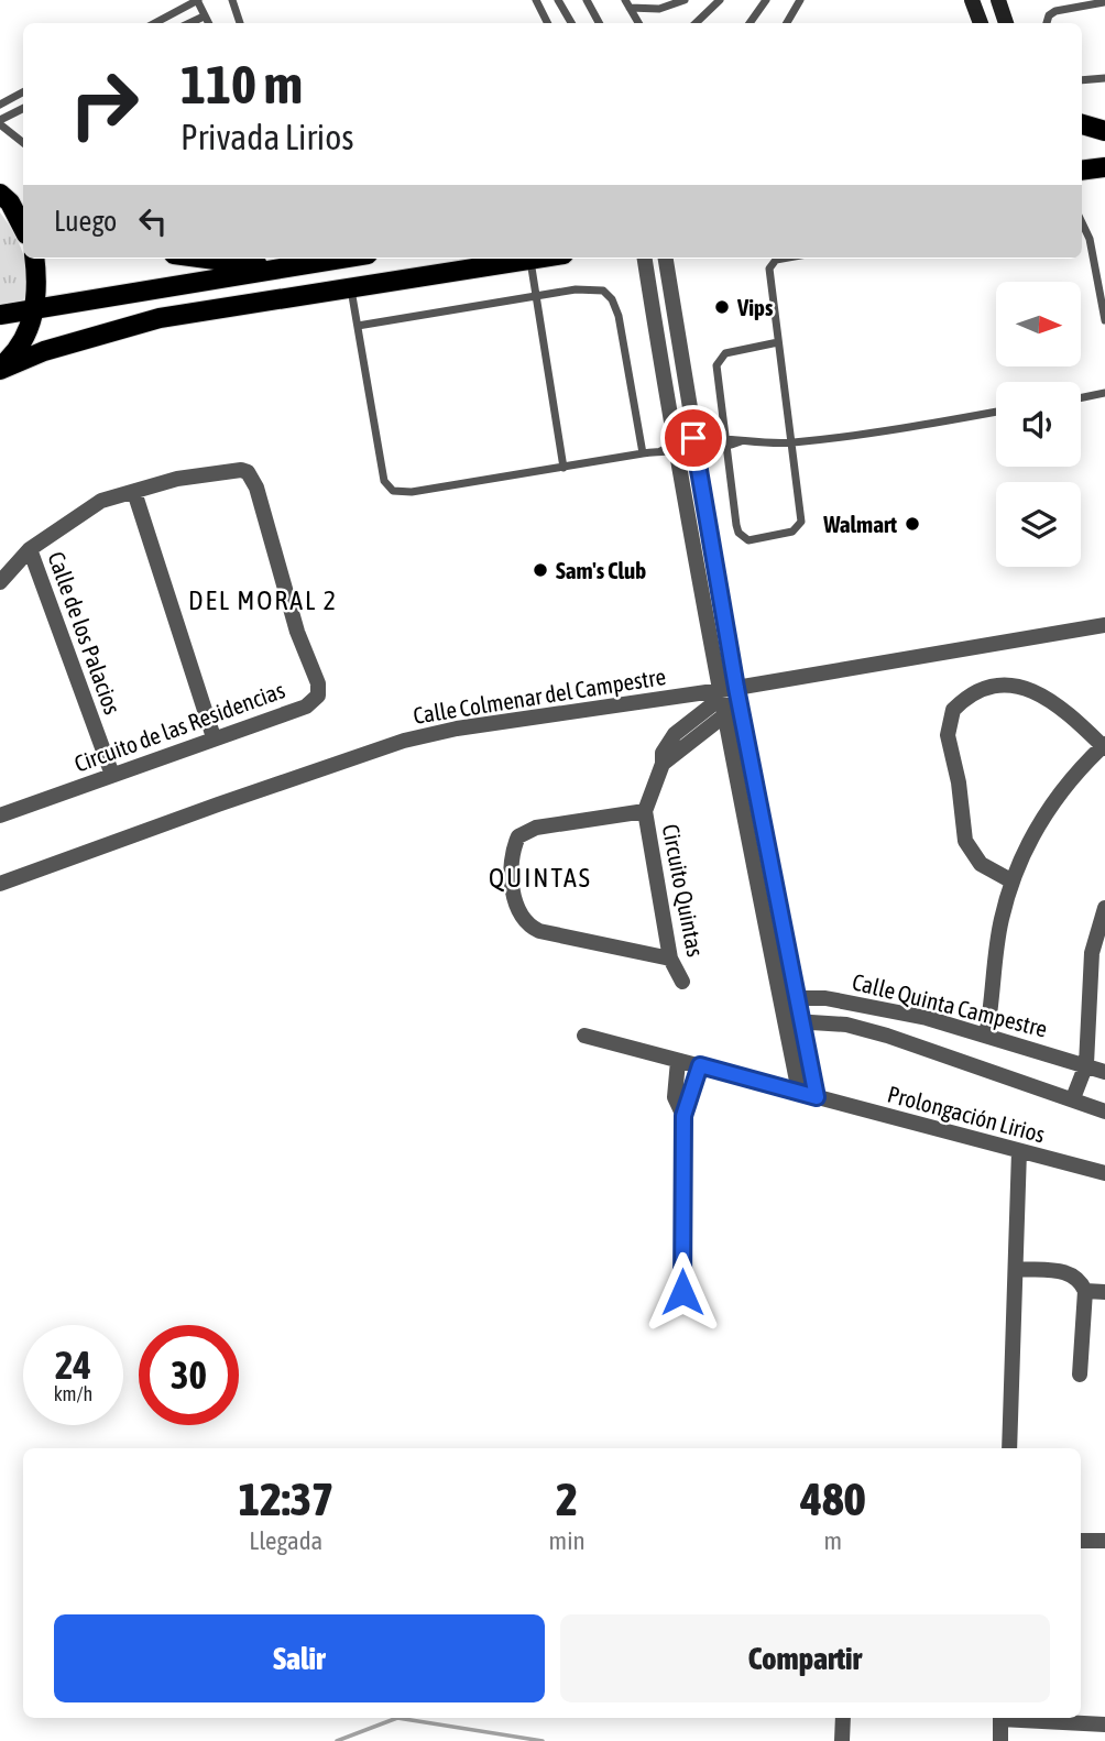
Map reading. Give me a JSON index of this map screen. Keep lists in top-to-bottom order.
{
  "streets": {
    "street": [
      "Calle de los Palacios",
      "Calle Colmenar del Campestre",
      "Circuito de las Residencias",
      "Circuito Quintas",
      "Calle Quinta Campestre",
      "Prolongación Lirios"
    ]
  },
  "crossings": [
    ["Calle de los Palacios", "Circuito de las Residencias"],
    ["Calle Colmenar del Campestre", "Circuito Quintas"]
  ],
  "districts": ["DEL MORAL 2", "QUINTAS"],
  "places": ["Vips", "Walmart", "Sam's Club"],
  "north": "right",
  "page": {
    "turn": ["110 m", "Privada Lirios"],
    "then": "Luego",
    "speed": "24 km/h",
    "limit": "30",
    "eta": [
      "12:37",
      "Llegada",
      "2",
      "min",
      "480",
      "m"
    ],
    "buttons": ["Salir", "Compartir"]
  }
}
